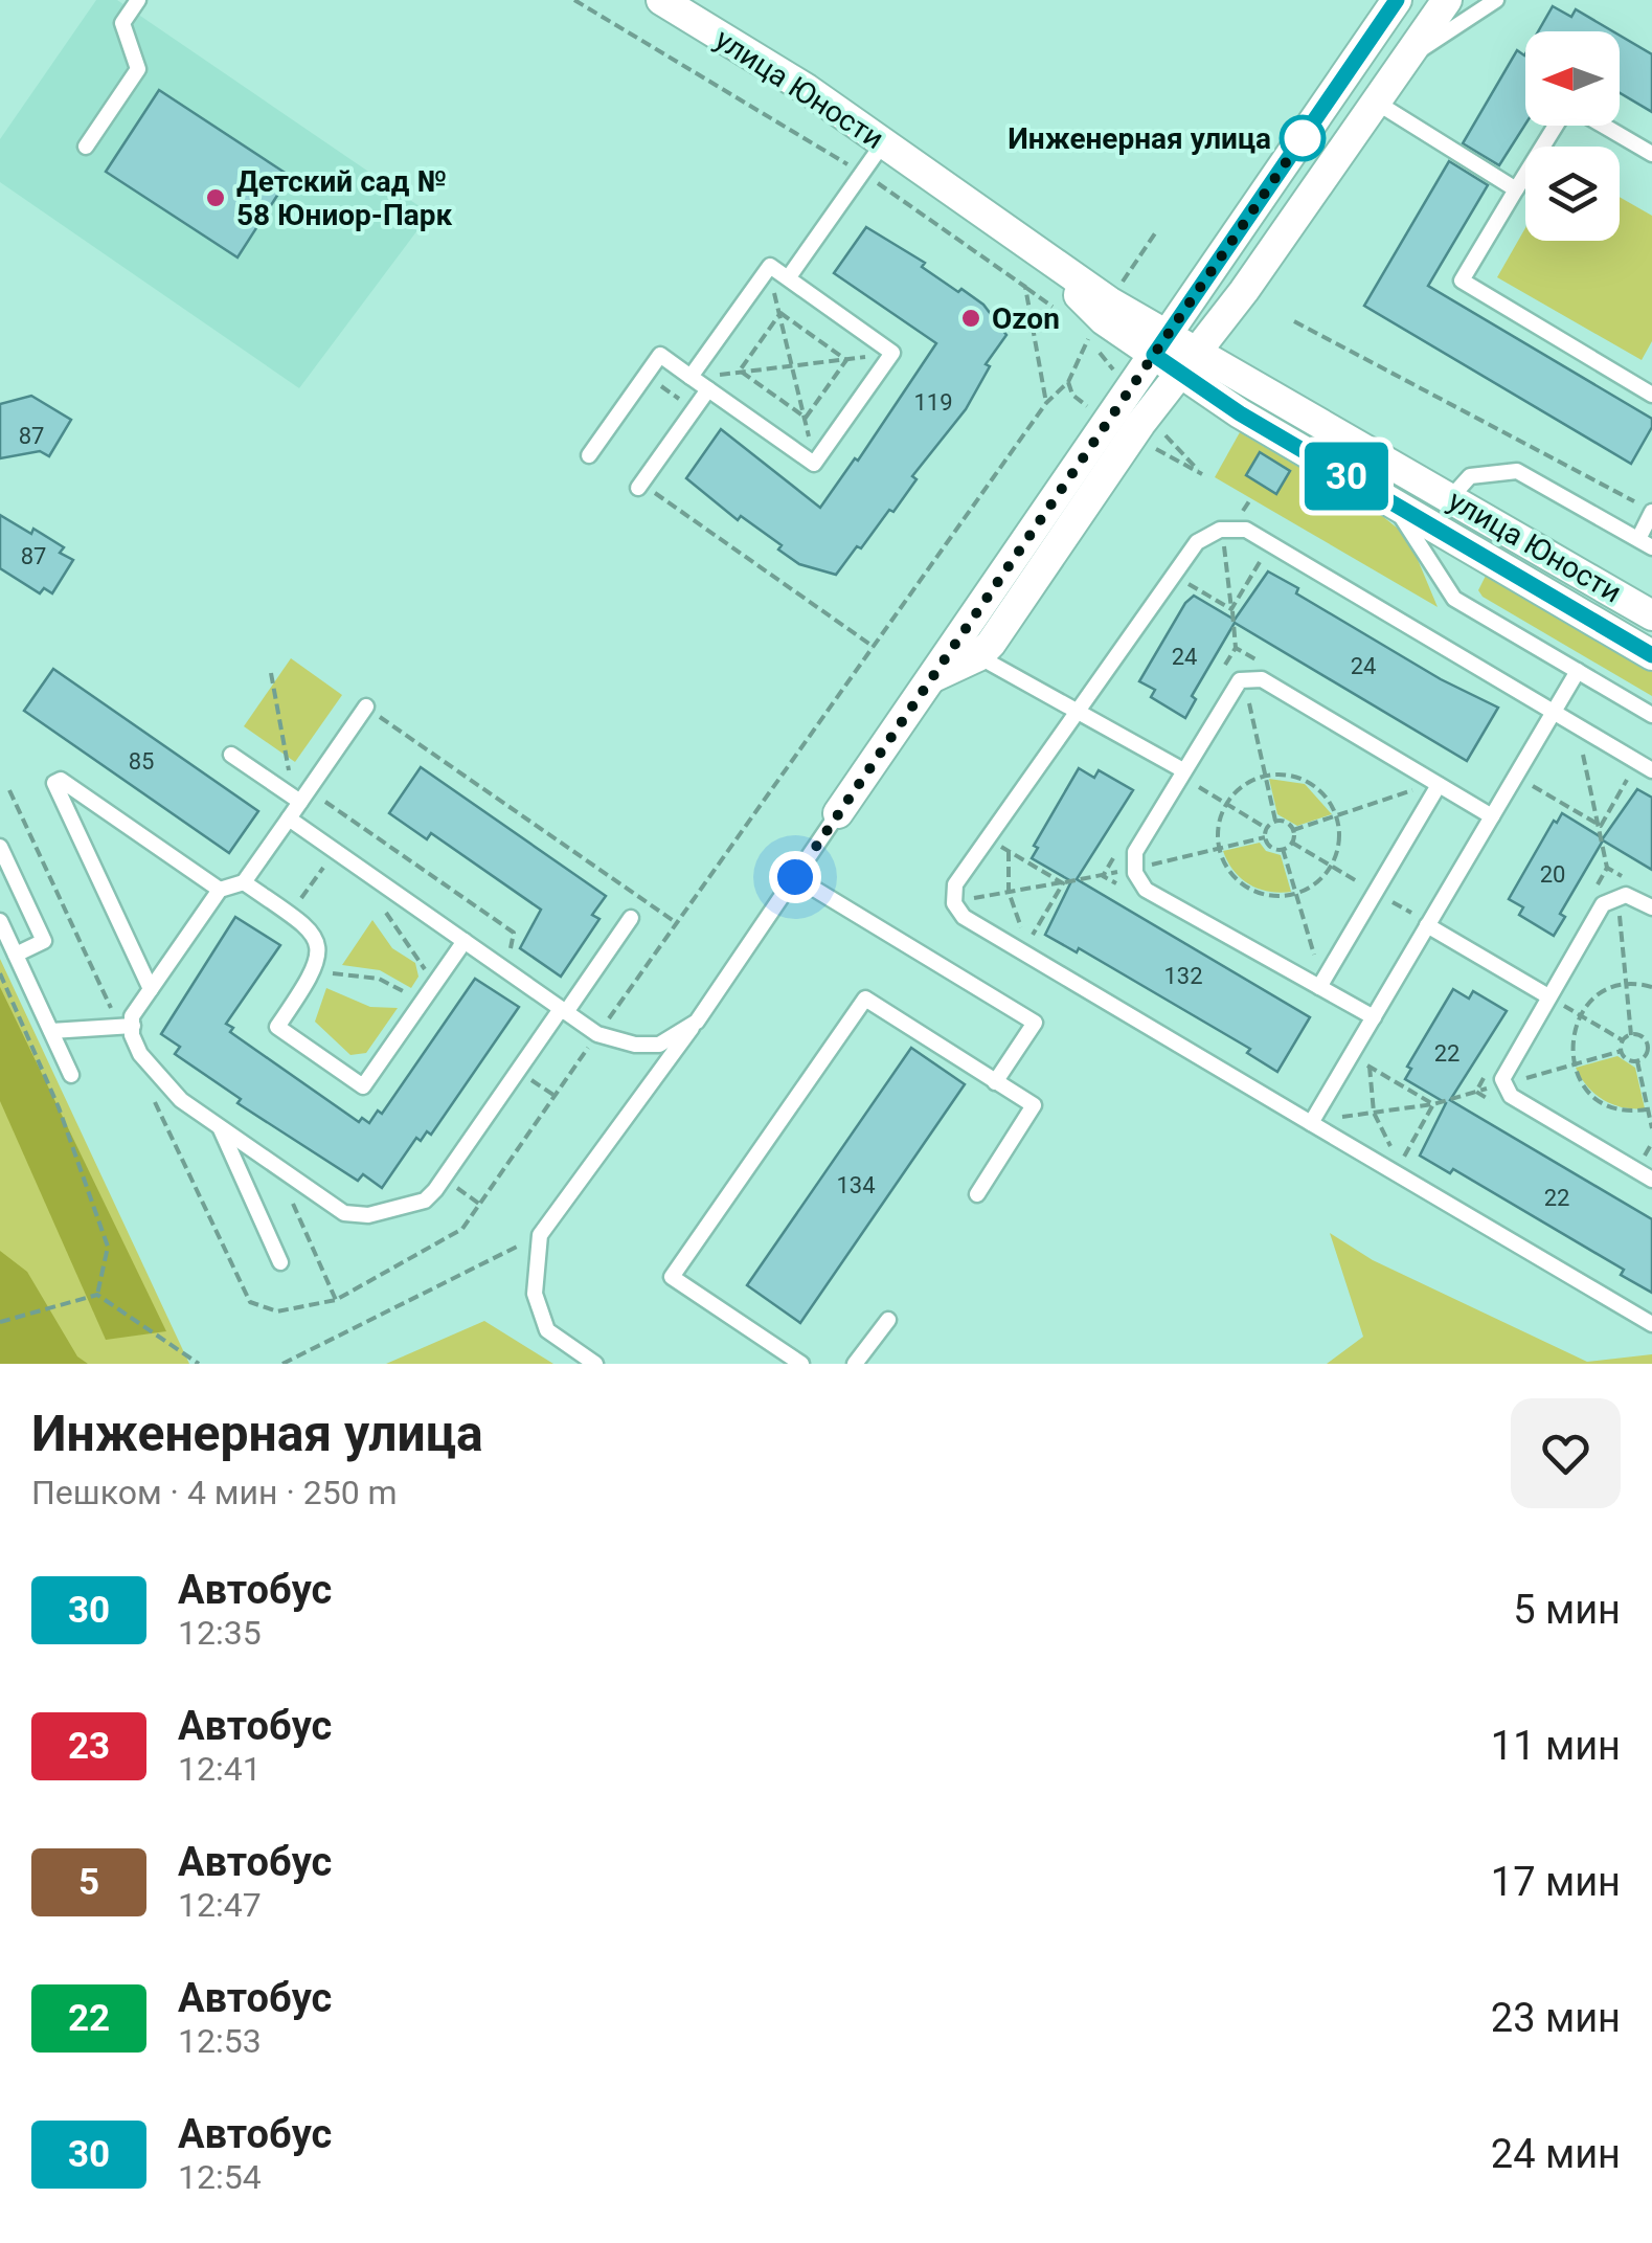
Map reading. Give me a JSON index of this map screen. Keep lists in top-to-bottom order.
{
  "streets": {
    "street": ["улица Юности"]
  },
  "places": ["Инженерная улица", "Детский сад № 58 Юниор-Парк", "Ozon"],
  "lines": ["bus line 30"],
  "house_numbers": [
    "119",
    "87",
    "87",
    "24",
    "24",
    "85",
    "20",
    "132",
    "22",
    "134",
    "22"
  ],
  "north": "left",
  "page": {
    "on_map": "30",
    "heading": ["Инженерная улица", "Пешком · 4 мин · 250 m"],
    "list": [
      {
        "mark": "30",
        "name": "Автобус",
        "note": "12:35",
        "value": "5 мин"
      },
      {
        "mark": "23",
        "name": "Автобус",
        "note": "12:41",
        "value": "11 мин"
      },
      {
        "mark": "5",
        "name": "Автобус",
        "note": "12:47",
        "value": "17 мин"
      },
      {
        "mark": "22",
        "name": "Автобус",
        "note": "12:53",
        "value": "23 мин"
      },
      {
        "mark": "30",
        "name": "Автобус",
        "note": "12:54",
        "value": "24 мин"
      }
    ]
  }
}
